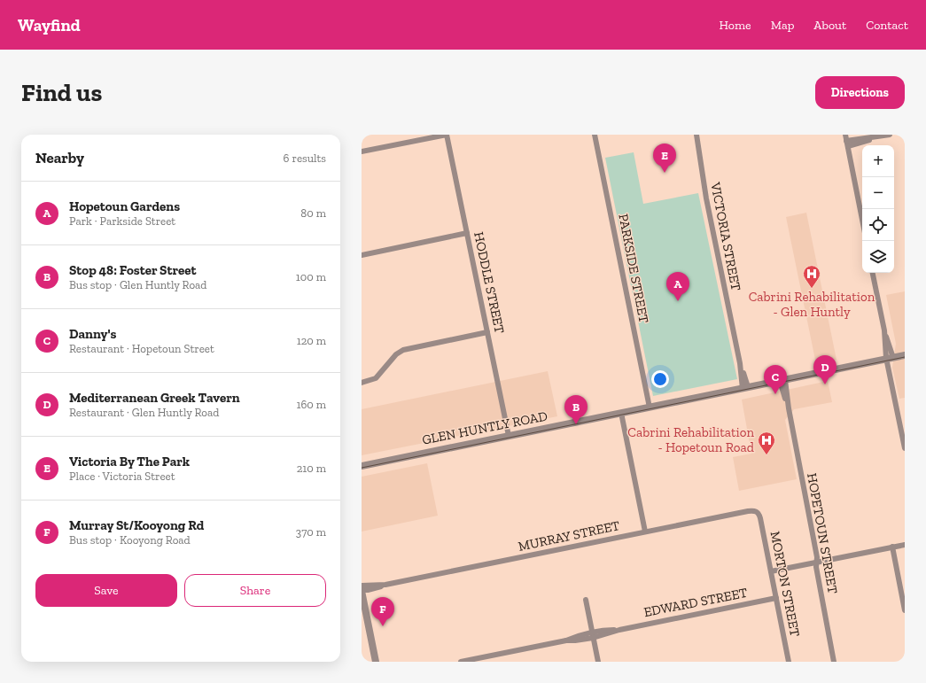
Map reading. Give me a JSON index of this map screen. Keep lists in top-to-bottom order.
{
  "streets": {
    "street": [
      "VICTORIA STREET",
      "PARKSIDE STREET",
      "HODDLE STREET",
      "GLEN HUNTLY ROAD",
      "HOPETOUN STREET",
      "MURRAY STREET",
      "MORTON STREET",
      "EDWARD STREET"
    ]
  },
  "crossings": [
    ["VICTORIA STREET", "GLEN HUNTLY ROAD"],
    ["PARKSIDE STREET", "GLEN HUNTLY ROAD"],
    ["HODDLE STREET", "GLEN HUNTLY ROAD"],
    ["GLEN HUNTLY ROAD", "HOPETOUN STREET"],
    ["MURRAY STREET", "MORTON STREET"],
    ["MORTON STREET", "EDWARD STREET"]
  ],
  "places": {
    "hospital": ["Cabrini Rehabilitation - Glen Huntly", "Cabrini Rehabilitation - Hopetoun Road"]
  },
  "page": {
    "header": "Wayfind",
    "nav": [
      "Home",
      "Map",
      "About",
      "Contact"
    ],
    "buttons": [
      "Directions",
      ["Save", "Share"]
    ],
    "title": "Find us",
    "heading": ["Nearby", "6 results"],
    "pins": [
      "E",
      "A",
      "D",
      "C",
      "B",
      "F"
    ],
    "map_buttons": ["+", "−"],
    "list": [
      {
        "mark": "A",
        "name": "Hopetoun Gardens",
        "note": "Park · Parkside Street",
        "value": "80 m"
      },
      {
        "mark": "B",
        "name": "Stop 48: Foster Street",
        "note": "Bus stop · Glen Huntly Road",
        "value": "100 m"
      },
      {
        "mark": "C",
        "name": "Danny's",
        "note": "Restaurant · Hopetoun Street",
        "value": "120 m"
      },
      {
        "mark": "D",
        "name": "Mediterranean Greek Tavern",
        "note": "Restaurant · Glen Huntly Road",
        "value": "160 m"
      },
      {
        "mark": "E",
        "name": "Victoria By The Park",
        "note": "Place · Victoria Street",
        "value": "210 m"
      },
      {
        "mark": "F",
        "name": "Murray St/Kooyong Rd",
        "note": "Bus stop · Kooyong Road",
        "value": "370 m"
      }
    ]
  }
}
